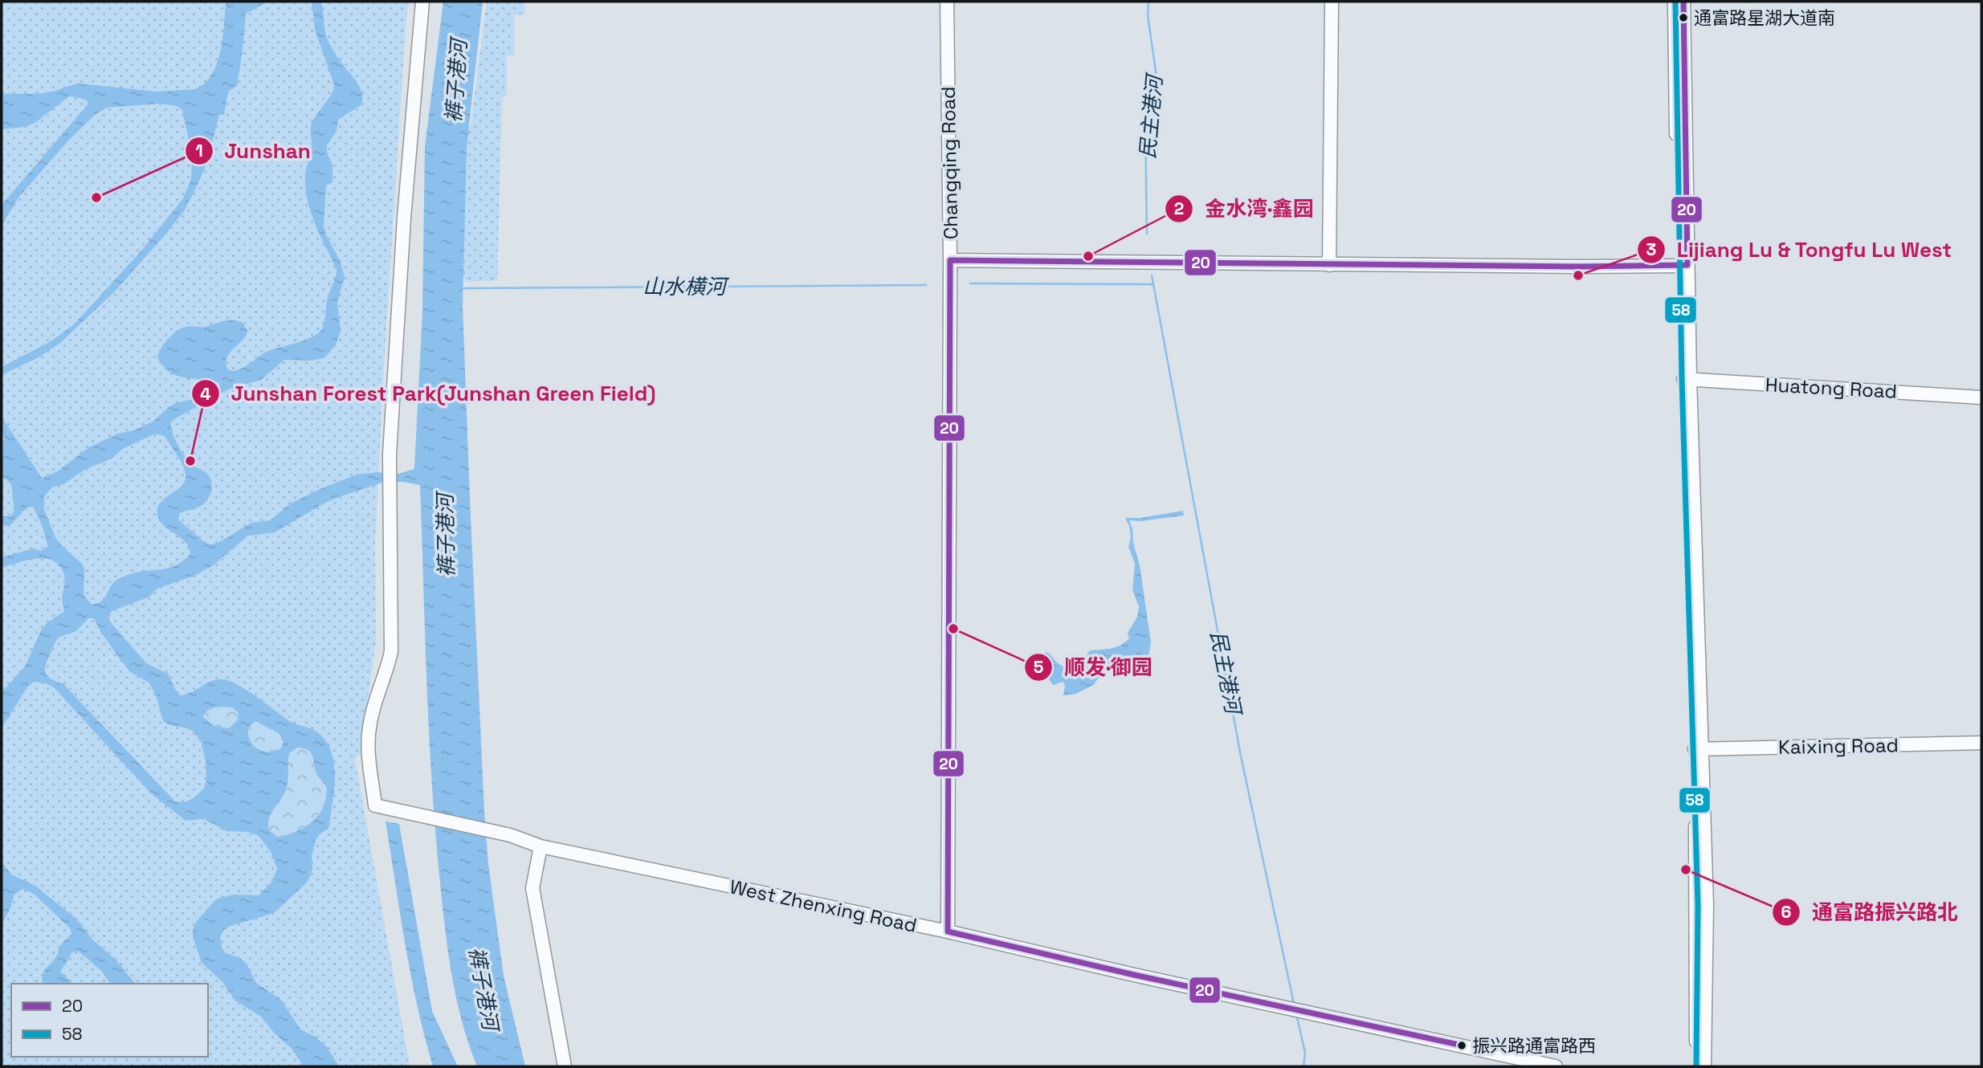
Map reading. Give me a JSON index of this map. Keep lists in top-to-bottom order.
{
  "streets": {
    "street": [
      "Changqing Road",
      "Huatong Road",
      "Kaixing Road",
      "West Zhenxing Road"
    ]
  },
  "crossings": [
    ["Changqing Road", "West Zhenxing Road"]
  ],
  "water": ["裤子港河", "民主港河", "山水横河"],
  "places": [
    "通富路星湖大道南",
    "Junshan",
    "金水湾·鑫园",
    "Lijiang Lu & Tongfu Lu West",
    "Junshan Forest Park(Junshan Green Field)",
    "顺发·御园",
    "通富路振兴路北",
    "振兴路通富路西"
  ],
  "lines": ["transit line 20", "transit line 58"],
  "legend": ["20", "58"]
}
